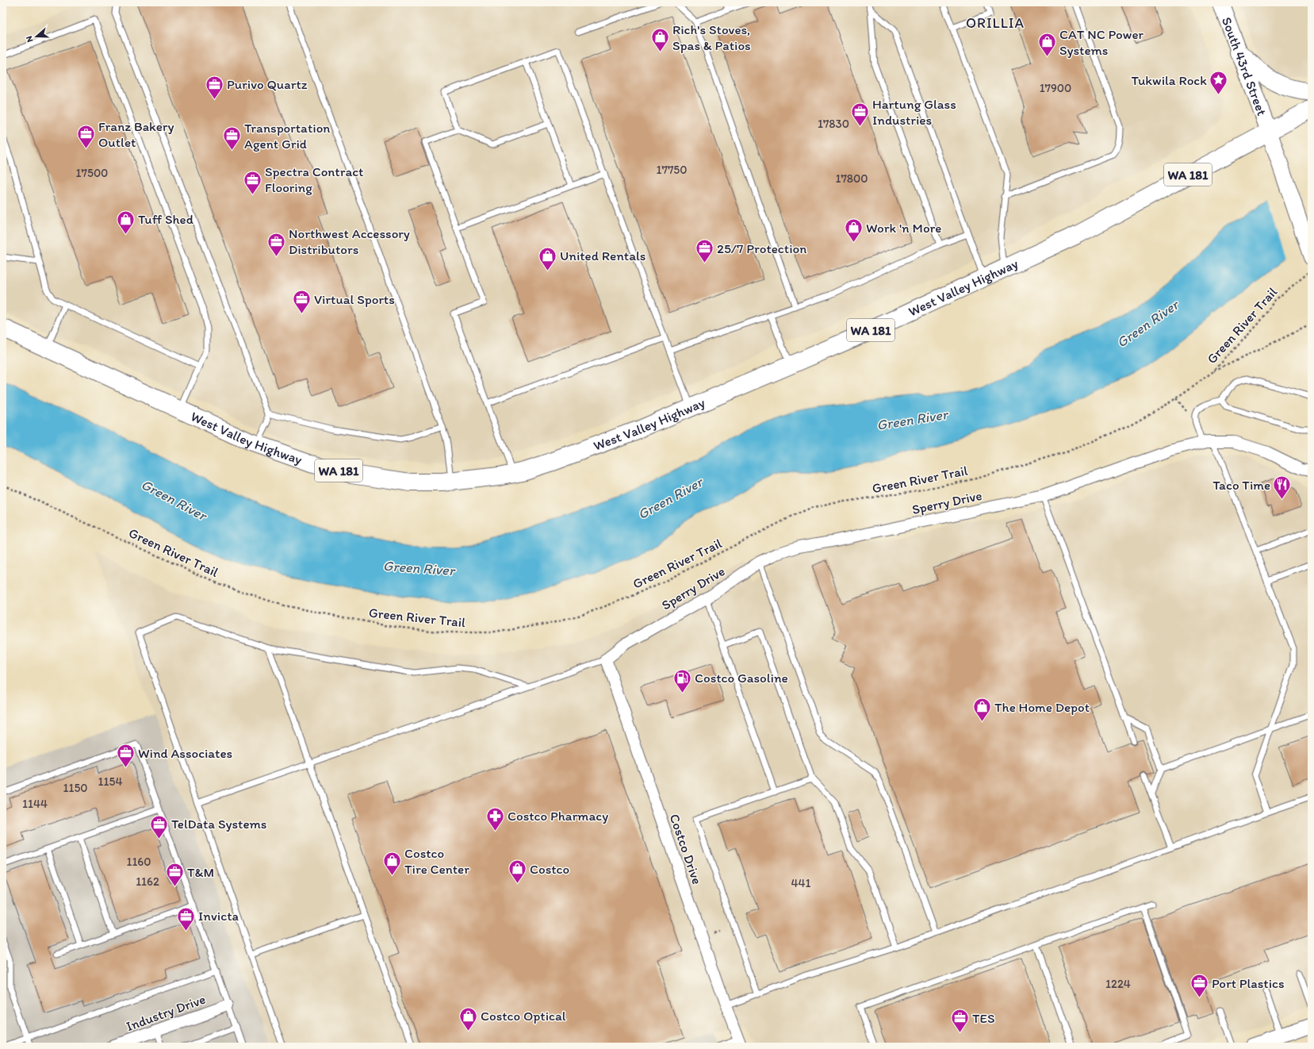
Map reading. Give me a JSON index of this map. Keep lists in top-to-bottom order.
{
  "streets": {
    "main road": ["South 43rd Street", "WA 181", "West Valley Highway"],
    "street": ["Sperry Drive", "Costco Drive", "Industry Drive"],
    "path": ["Green River Trail"]
  },
  "crossings": [
    ["South 43rd Street", "WA 181"],
    ["South 43rd Street", "West Valley Highway"],
    ["WA 181", "West Valley Highway"],
    ["Sperry Drive", "Costco Drive"]
  ],
  "districts": ["ORILLIA"],
  "water": ["Green River"],
  "places": {
    "shop": [
      "Rich's Stoves, Spas & Patios",
      "CAT NC Power Systems",
      "Tuff Shed",
      "Work 'n More",
      "United Rentals",
      "The Home Depot",
      "Costco Tire Center",
      "Costco",
      "Costco Optical"
    ],
    "place": ["Tukwila Rock"],
    "office": [
      "Purivo Quartz",
      "Hartung Glass Industries",
      "Franz Bakery Outlet",
      "Transportation Agent Grid",
      "Spectra Contract Flooring",
      "Northwest Accessory Distributors",
      "25/7 Protection",
      "Virtual Sports",
      "Wind Associates",
      "TelData Systems",
      "T&M",
      "Invicta",
      "Port Plastics",
      "TES"
    ],
    "restaurant": ["Taco Time"],
    "fuel station": ["Costco Gasoline"],
    "pharmacy": ["Costco Pharmacy"]
  },
  "house_numbers": [
    "17900",
    "17830",
    "17750",
    "17500",
    "17800",
    "1154",
    "1150",
    "1144",
    "1160",
    "1162",
    "441",
    "1224"
  ],
  "north": "left"
}
